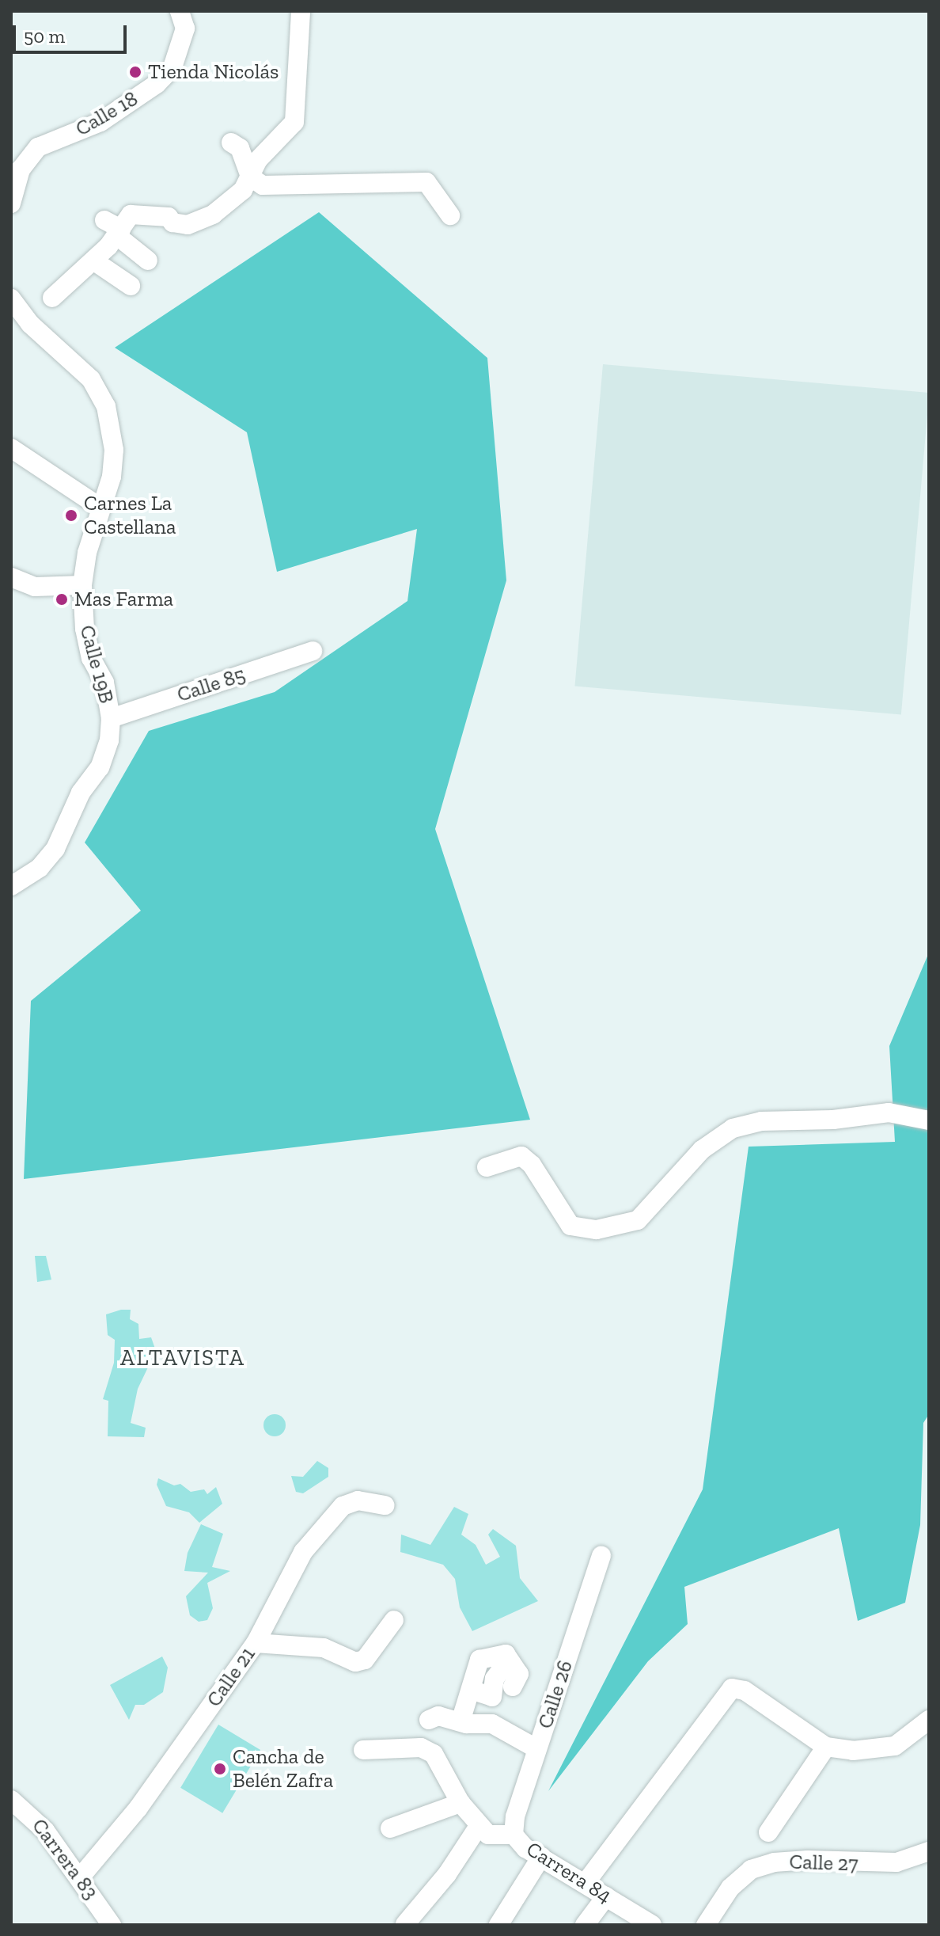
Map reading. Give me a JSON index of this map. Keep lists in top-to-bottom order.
{
  "streets": {
    "street": [
      "Calle 18",
      "Calle 19B",
      "Calle 85",
      "Calle 21",
      "Calle 26",
      "Carrera 83",
      "Calle 27",
      "Carrera 84"
    ]
  },
  "crossings": [
    ["Calle 19B", "Calle 85"],
    ["Calle 21", "Carrera 83"],
    ["Calle 26", "Carrera 84"]
  ],
  "districts": ["ALTAVISTA"],
  "places": [
    "Tienda Nicolás",
    "Carnes La Castellana",
    "Mas Farma",
    "Cancha de Belén Zafra"
  ],
  "scale_bar": "50 m"
}
